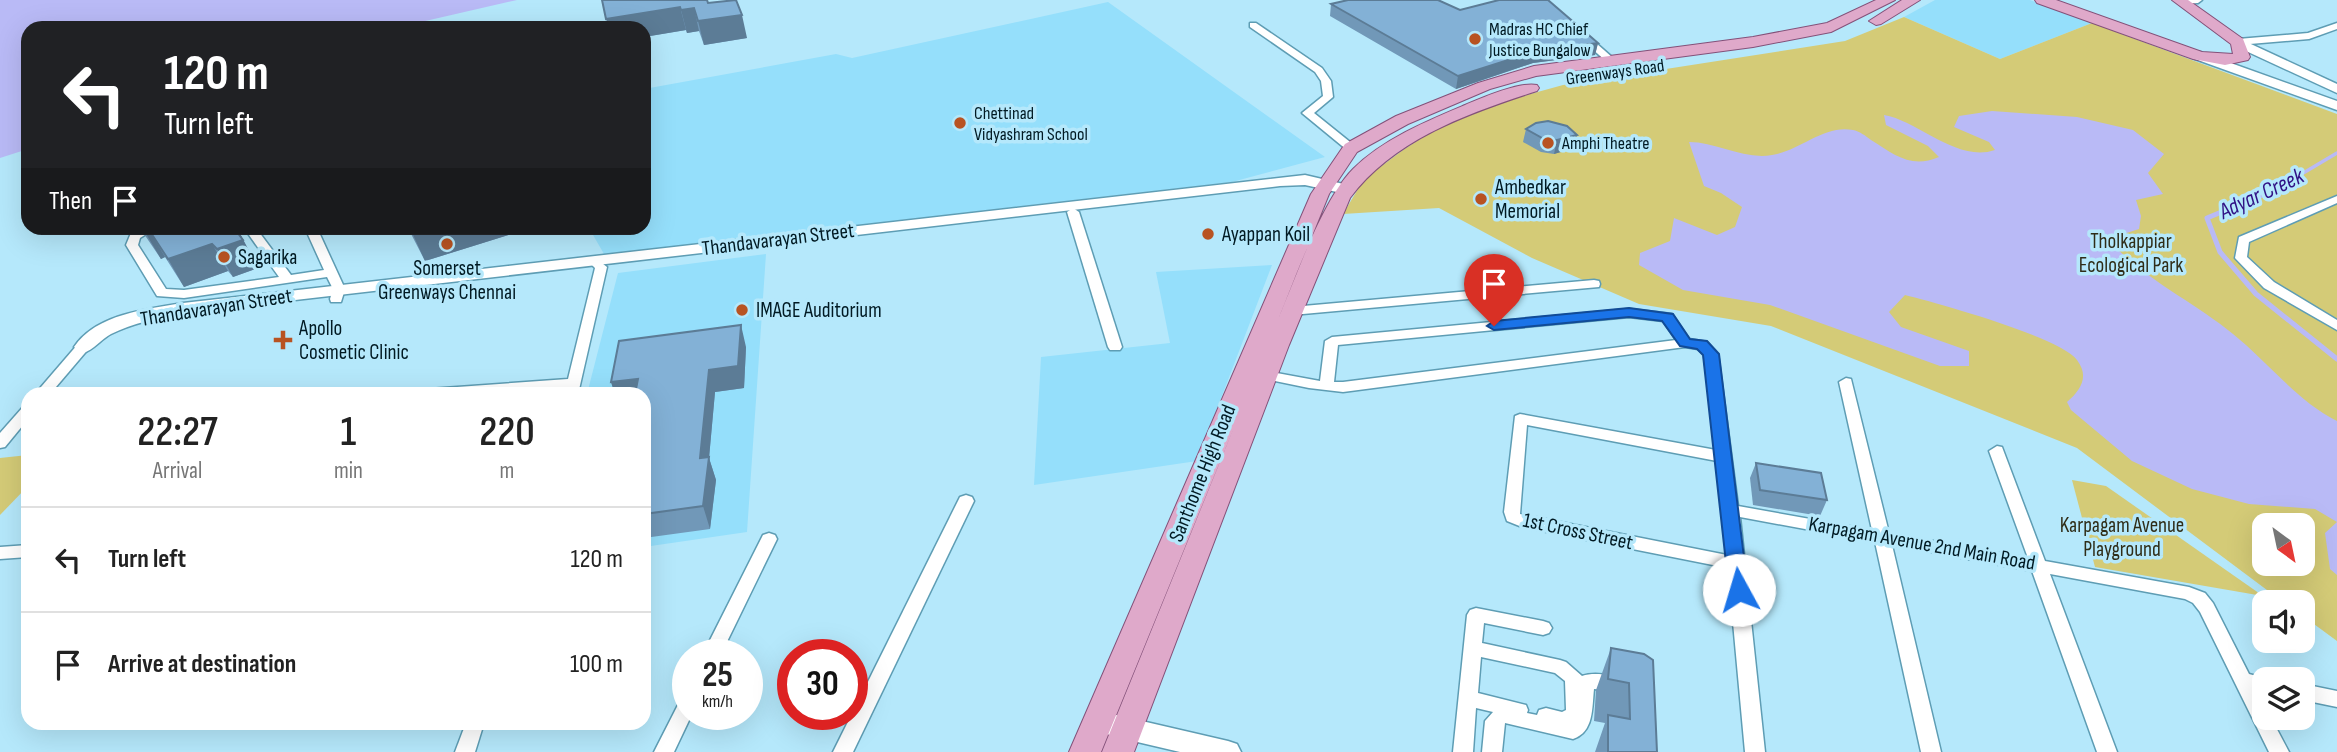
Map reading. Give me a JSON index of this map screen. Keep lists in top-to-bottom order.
{
  "streets": {
    "main road": ["Greenways Road", "Santhome High Road"],
    "street": ["Thandavarayan Street", "1st Cross Street", "Karpagam Avenue 2nd Main Road"]
  },
  "crossings": [
    ["Greenways Road", "Thandavarayan Street"],
    ["Greenways Road", "Santhome High Road"],
    ["Thandavarayan Street", "Santhome High Road"]
  ],
  "water": ["Adyar Creek"],
  "parks": ["Tholkappiar Ecological Park", "Karpagam Avenue Playground"],
  "places": {
    "other": [
      "Madras HC Chief Justice Bungalow",
      "Chettinad Vidyashram School",
      "Amphi Theatre",
      "Ambedkar Memorial",
      "Ayappan Koil",
      "Somerset Greenways Chennai",
      "Sagarika",
      "IMAGE Auditorium"
    ],
    "health": ["Apollo Cosmetic Clinic"]
  },
  "north": "bottom right",
  "page": {
    "turn": ["120 m", "Turn left"],
    "then": "Then",
    "eta": [
      "22:27",
      "Arrival",
      "1",
      "min",
      "220",
      "m"
    ],
    "list": [
      {
        "name": "Turn left",
        "value": "120 m"
      },
      {
        "name": "Arrive at destination",
        "value": "100 m"
      }
    ],
    "speed": "25 km/h",
    "limit": "30"
  }
}
